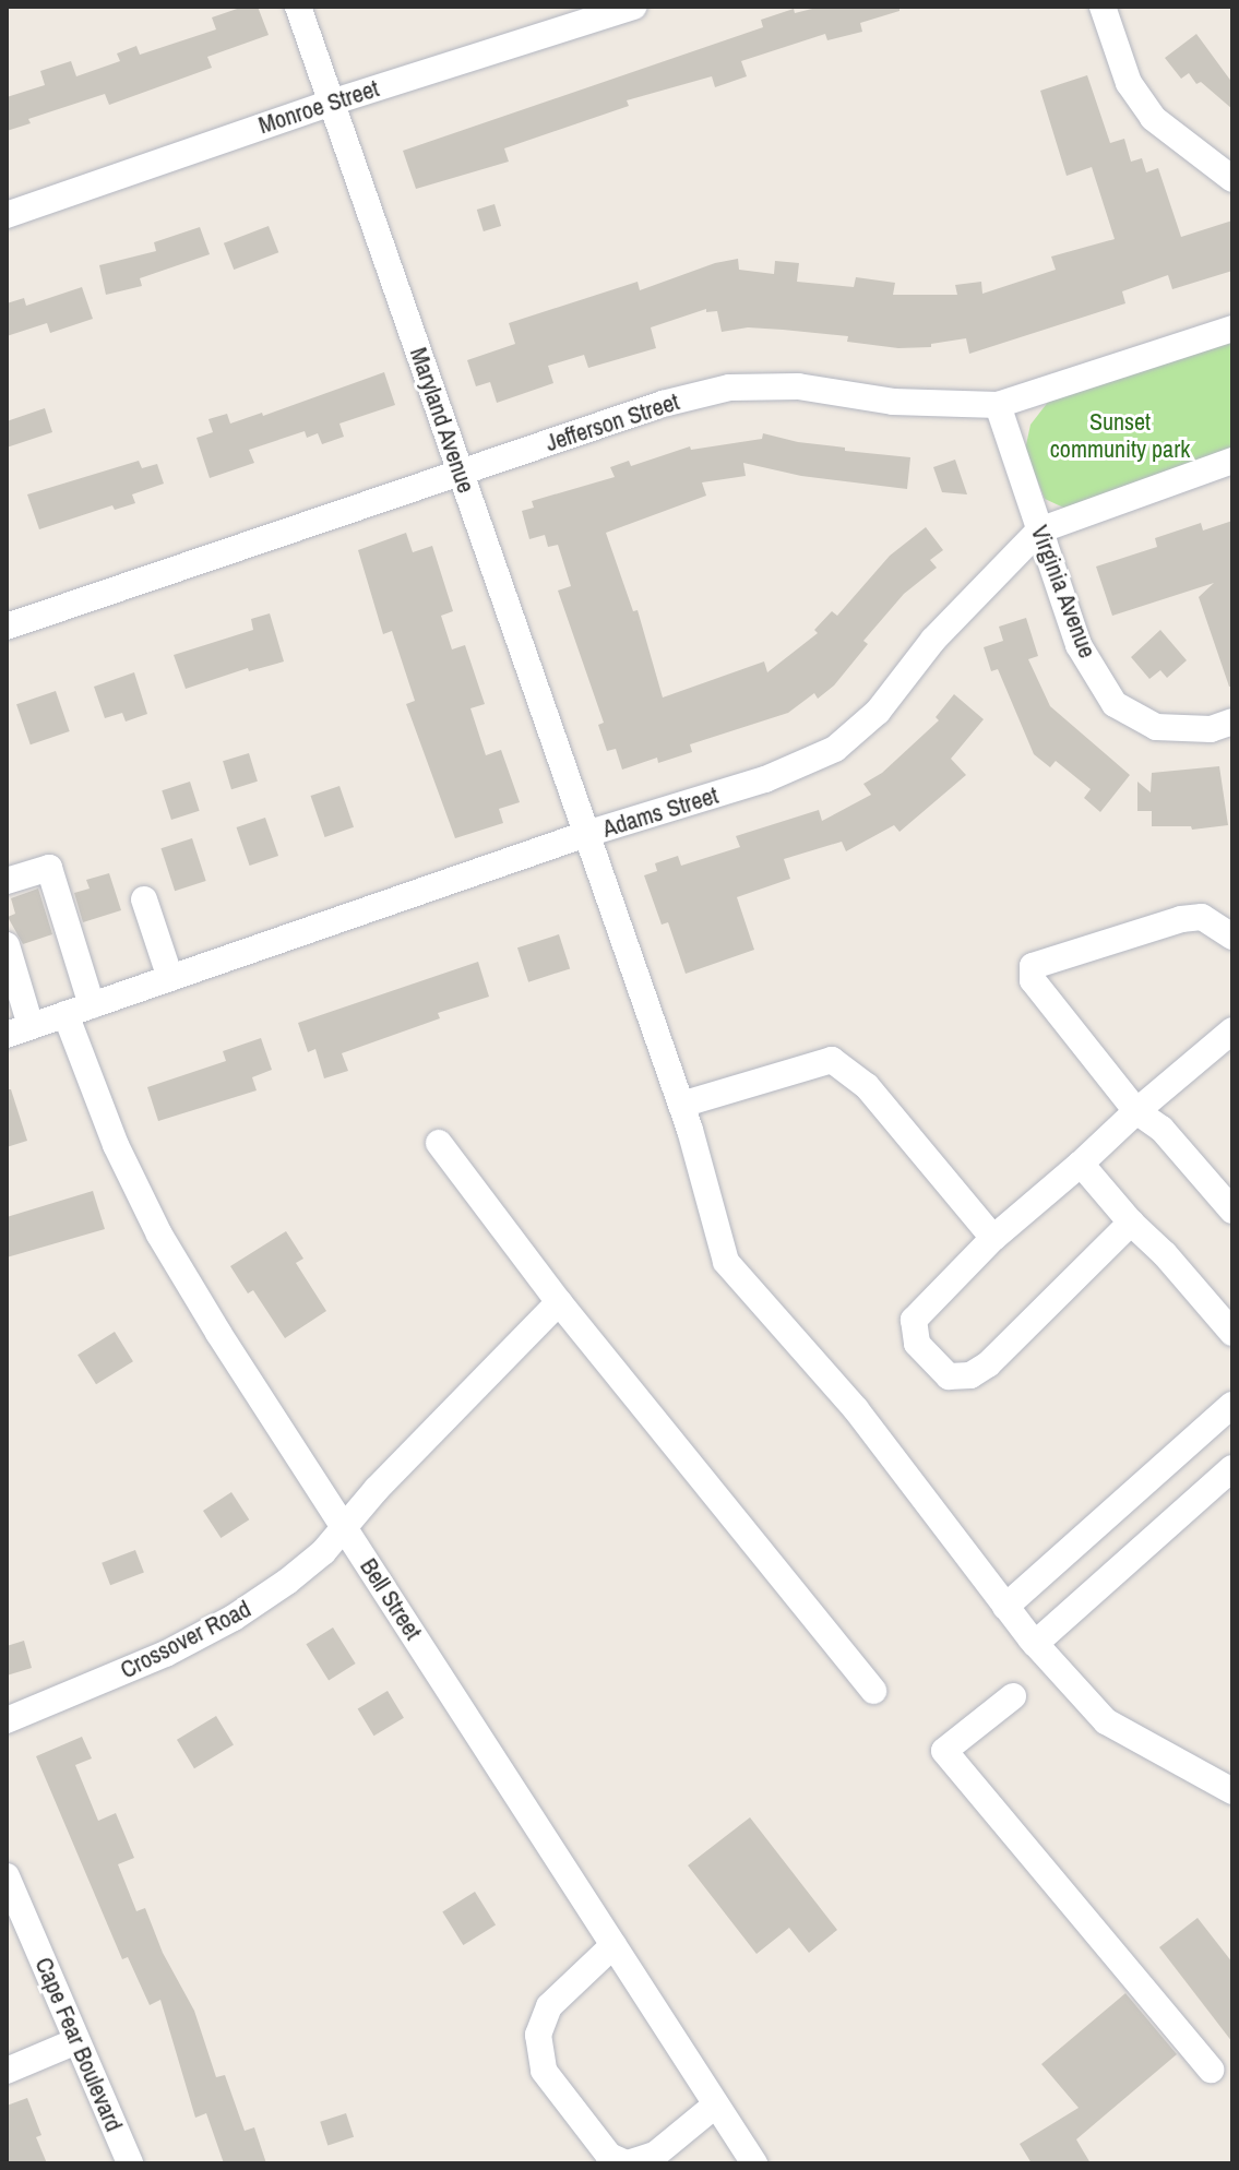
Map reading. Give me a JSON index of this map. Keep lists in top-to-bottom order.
{
  "streets": {
    "street": [
      "Monroe Street",
      "Maryland Avenue",
      "Jefferson Street",
      "Virginia Avenue",
      "Adams Street",
      "Bell Street",
      "Crossover Road",
      "Cape Fear Boulevard"
    ]
  },
  "crossings": [
    ["Monroe Street", "Maryland Avenue"],
    ["Maryland Avenue", "Jefferson Street"],
    ["Maryland Avenue", "Adams Street"],
    ["Jefferson Street", "Virginia Avenue"],
    ["Virginia Avenue", "Adams Street"],
    ["Adams Street", "Bell Street"],
    ["Bell Street", "Crossover Road"]
  ],
  "parks": ["Sunset community park"]
}
